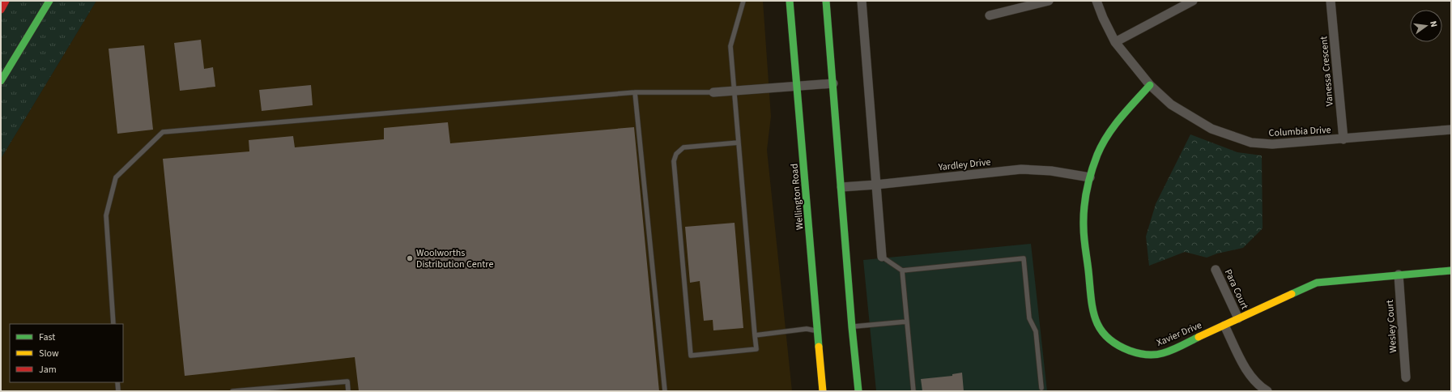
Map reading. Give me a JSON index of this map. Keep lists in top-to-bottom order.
{
  "streets": {
    "main road": ["Wellington Road", "Xavier Drive"],
    "street": [
      "Vanessa Crescent",
      "Columbia Drive",
      "Yardley Drive",
      "Para Court",
      "Wesley Court"
    ]
  },
  "crossings": [
    ["Vanessa Crescent", "Columbia Drive"],
    ["Columbia Drive", "Xavier Drive"],
    ["Yardley Drive", "Xavier Drive"],
    ["Para Court", "Xavier Drive"],
    ["Wesley Court", "Xavier Drive"]
  ],
  "places": ["Woolworths Distribution Centre"],
  "legend": ["Fast", "Slow", "Jam"],
  "north": "right"
}
